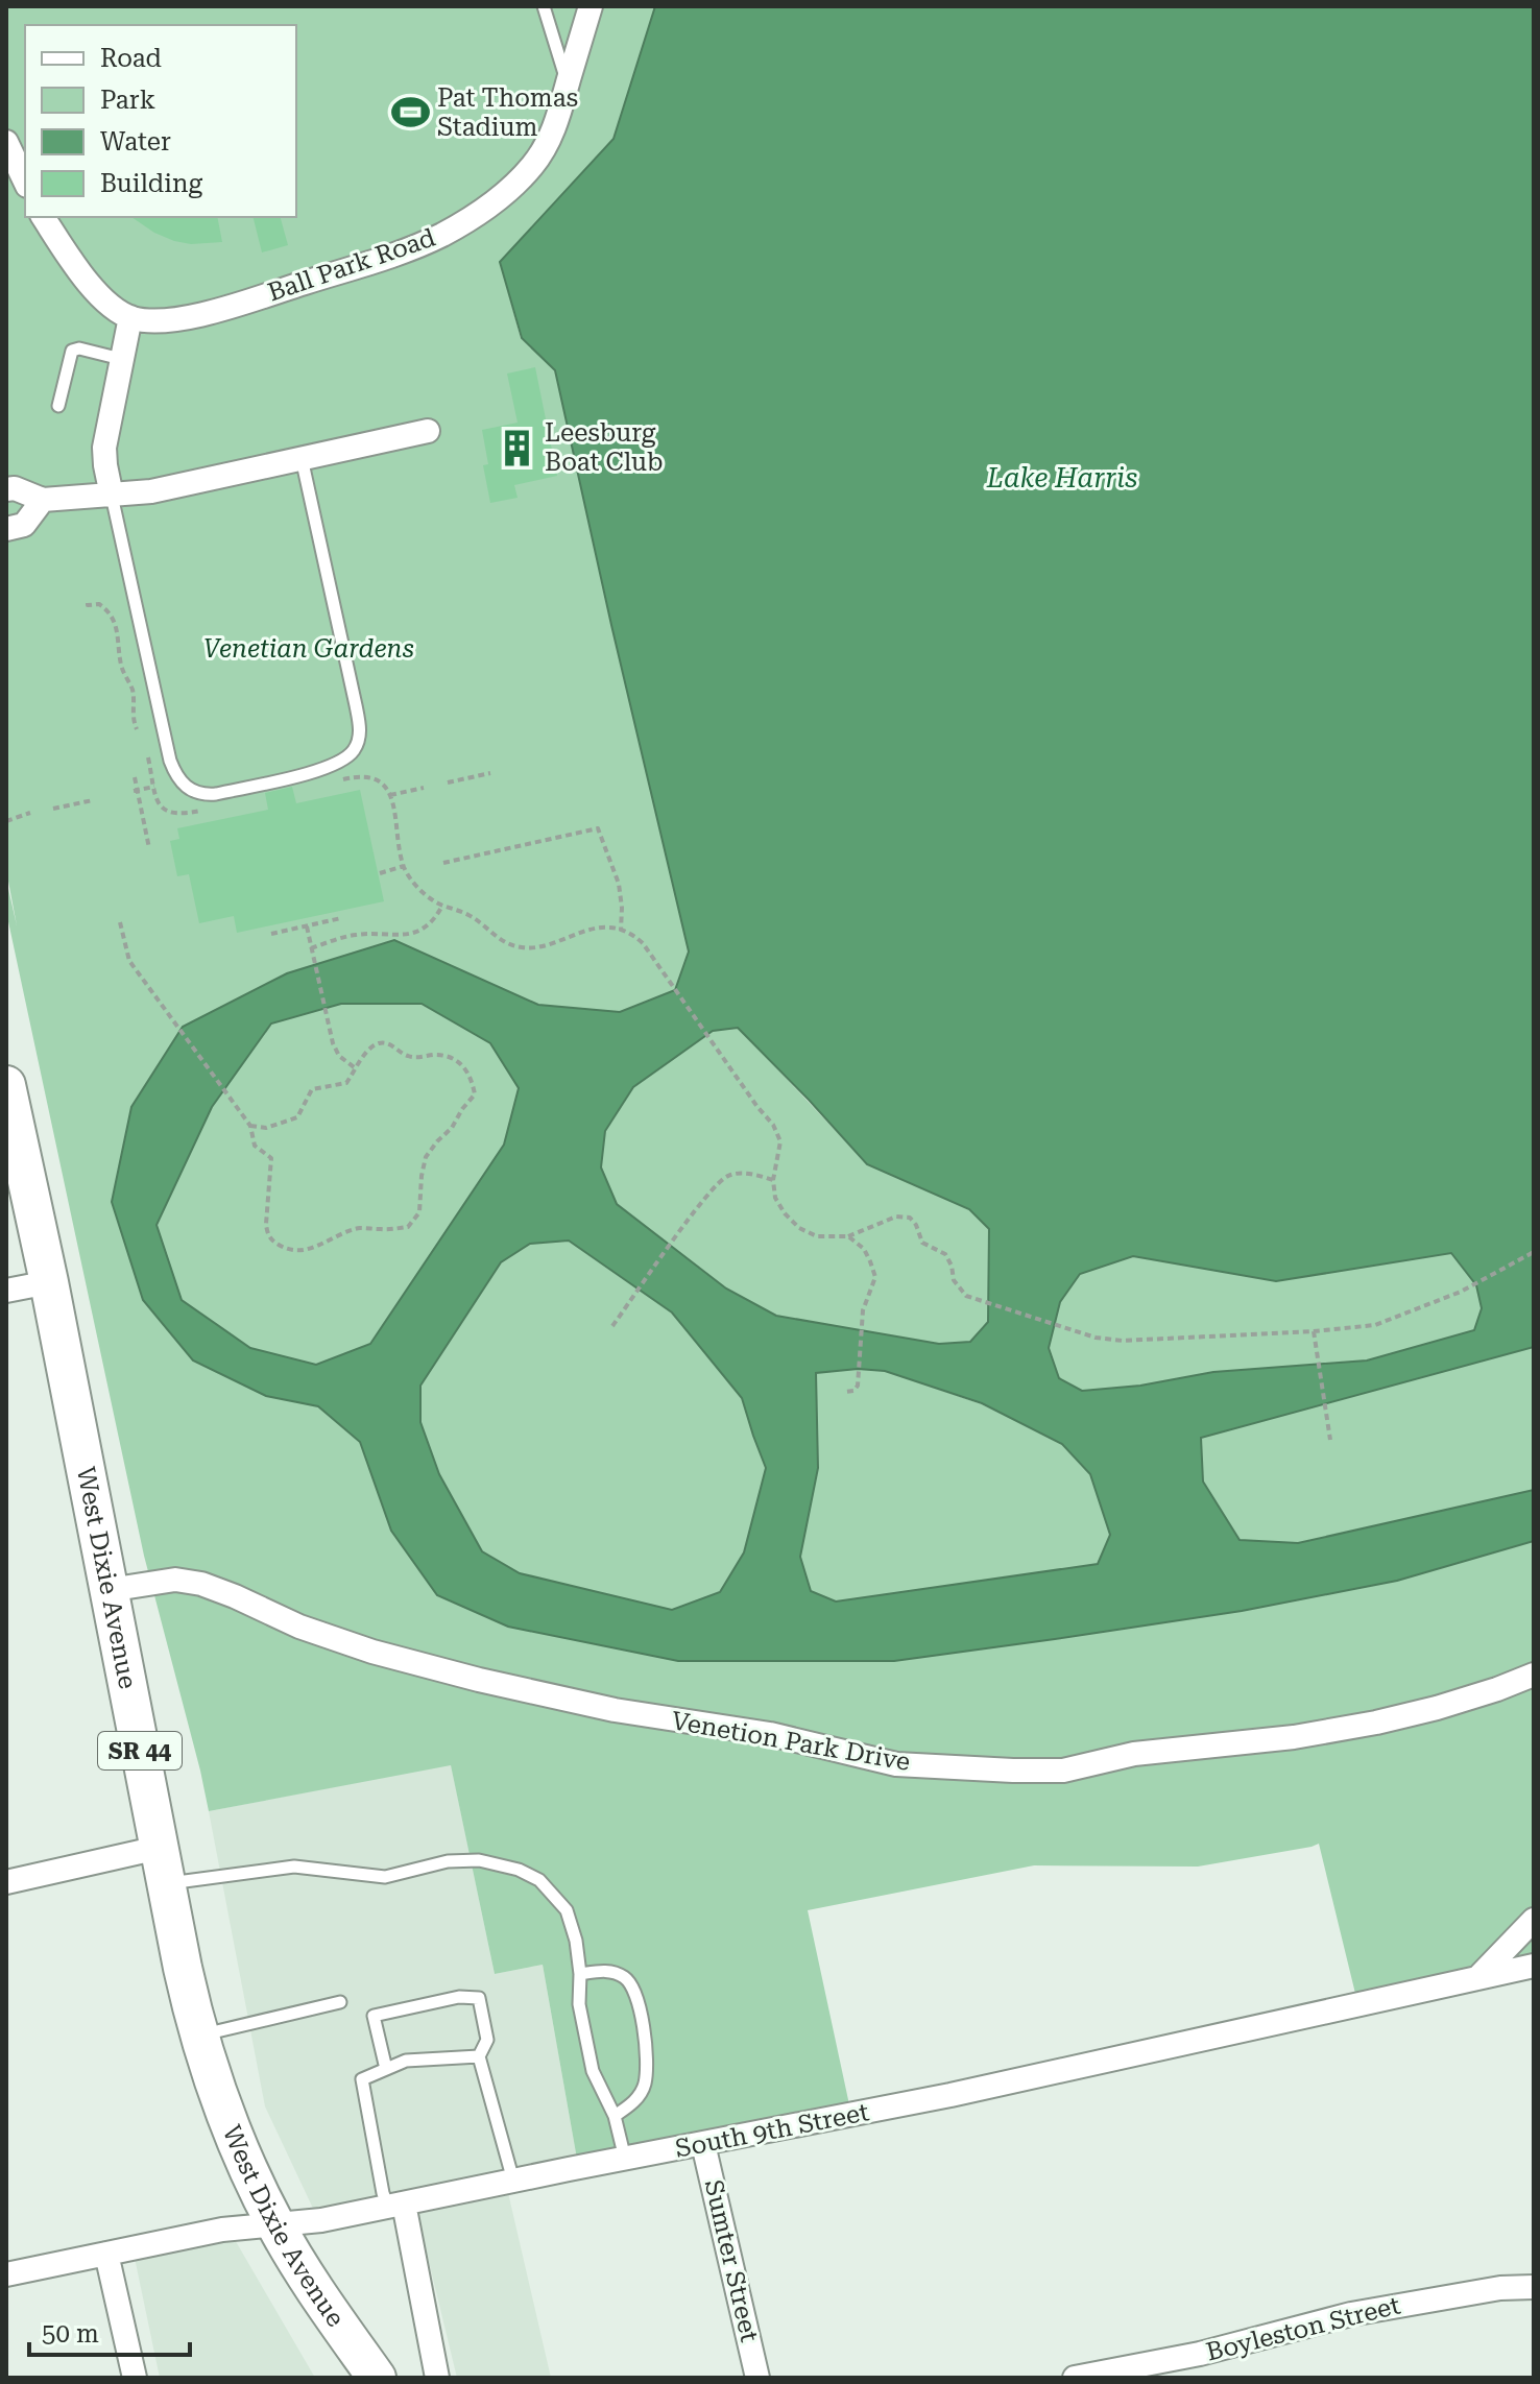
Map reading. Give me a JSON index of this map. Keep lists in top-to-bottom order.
{
  "streets": {
    "main road": ["West Dixie Avenue", "SR 44"],
    "street": [
      "Ball Park Road",
      "Venetion Park Drive",
      "South 9th Street",
      "Sumter Street",
      "Boyleston Street"
    ]
  },
  "crossings": [
    ["West Dixie Avenue", "Venetion Park Drive"],
    ["West Dixie Avenue", "South 9th Street"],
    ["South 9th Street", "Sumter Street"]
  ],
  "water": ["Lake Harris"],
  "parks": ["Venetian Gardens"],
  "places": {
    "sports": ["Pat Thomas Stadium"],
    "building": ["Leesburg Boat Club"]
  },
  "legend": [
    "Road",
    "Park",
    "Water",
    "Building"
  ],
  "scale_bar": "50 m"
}
